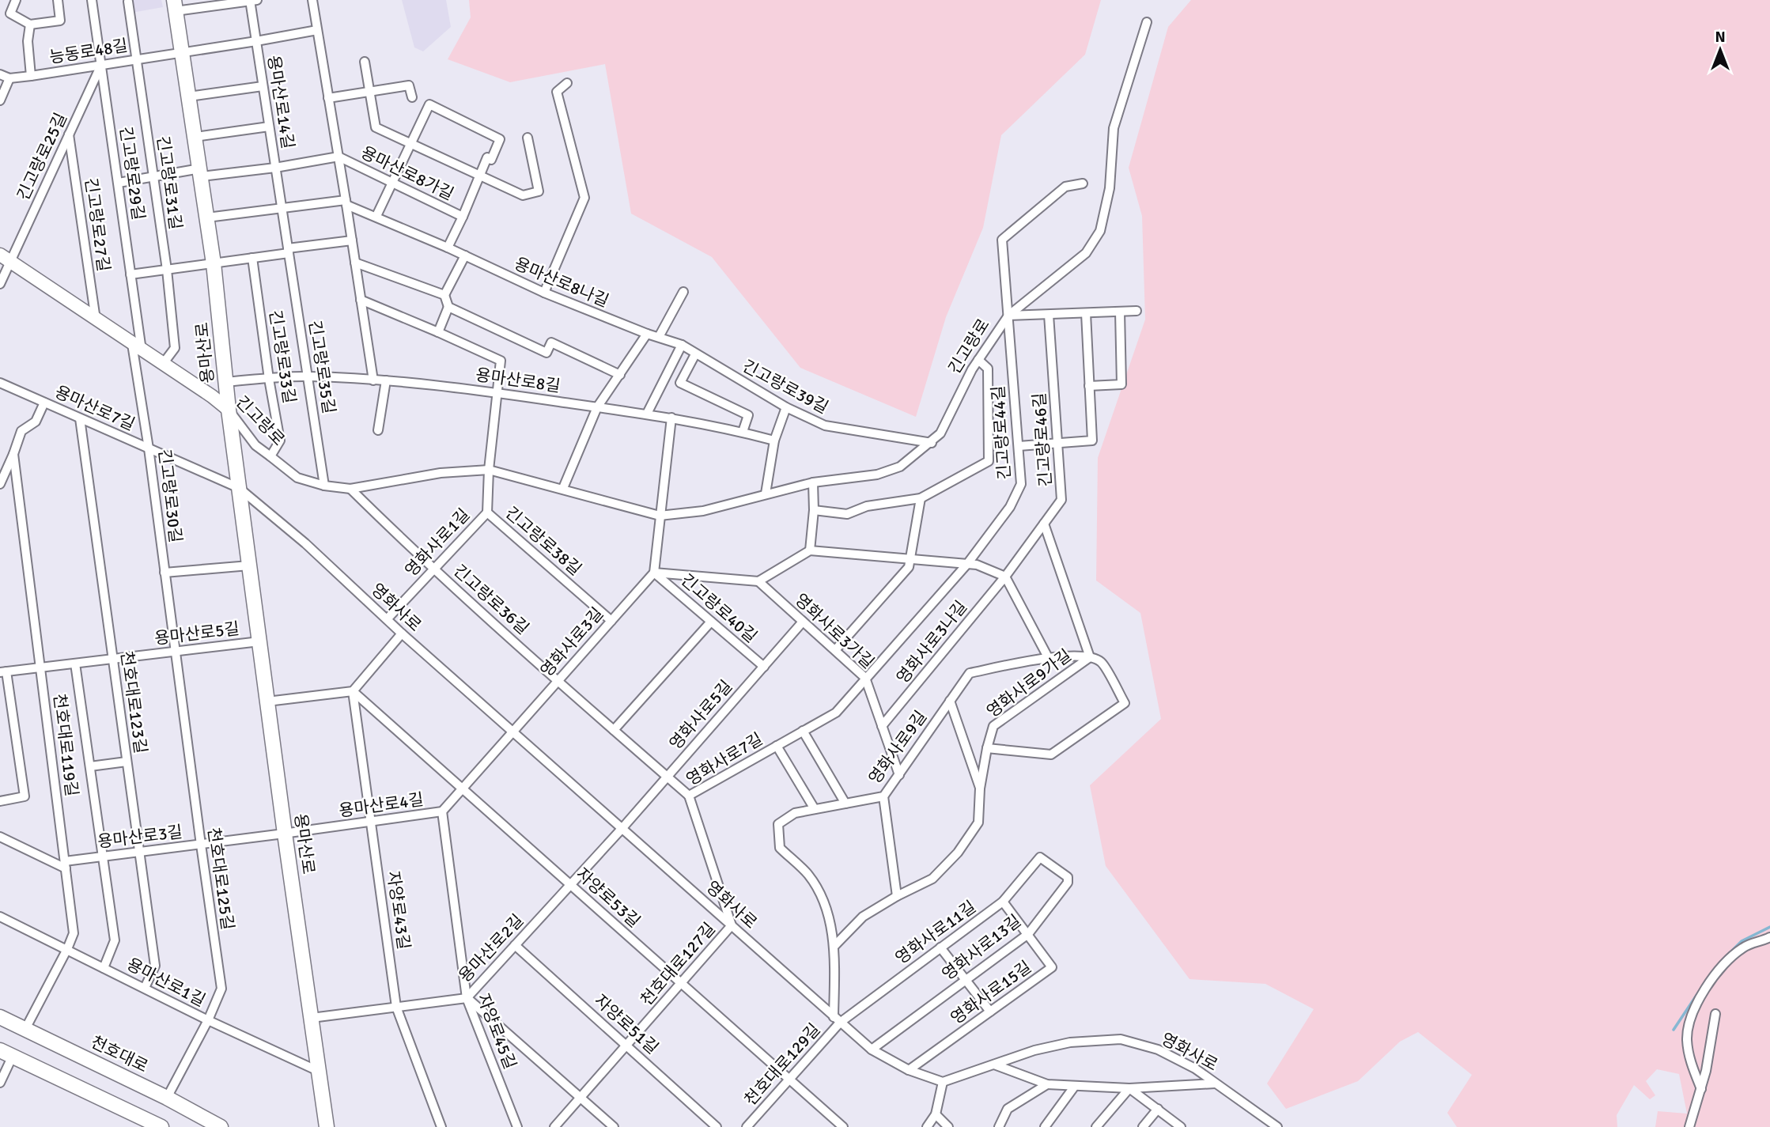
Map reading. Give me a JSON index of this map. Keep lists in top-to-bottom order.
{
  "streets": {
    "main road": ["긴고랑로", "용마산로", "천호대로"],
    "street": [
      "능동로48길",
      "용마산로14길",
      "긴고랑로25길",
      "긴고랑로29길",
      "용마산로8가길",
      "긴고랑로31길",
      "긴고랑로27길",
      "용마산로8나길",
      "긴고랑로33길",
      "긴고랑로35길",
      "용마산로8길",
      "긴고랑로39길",
      "용마산로7길",
      "긴고랑로44길",
      "긴고랑로46길",
      "긴고랑로30길",
      "긴고랑로38길",
      "영화사로1길",
      "긴고랑로36길",
      "영화사로",
      "긴고랑로40길",
      "영화사로3가길",
      "용마산로5길",
      "영화사로3길",
      "영화사로3나길",
      "영화사로9가길",
      "천호대로123길",
      "영화사로5길",
      "천호대로119길",
      "영화사로9길",
      "영화사로7길",
      "용마산로4길",
      "용마산로3길",
      "천호대로125길",
      "자양로53길",
      "자양로43길",
      "영화사로11길",
      "영화사로13길",
      "용마산로2길",
      "천호대로127길",
      "용마산로1길",
      "영화사로15길",
      "자양로51길",
      "자양로45길",
      "천호대로129길"
    ]
  },
  "crossings": [
    ["능동로48길", "용마산로14길"],
    ["능동로48길", "긴고랑로25길"],
    ["능동로48길", "긴고랑로29길"],
    ["능동로48길", "용마산로8가길"],
    ["능동로48길", "긴고랑로31길"],
    ["능동로48길", "용마산로"],
    ["용마산로14길", "긴고랑로29길"],
    ["용마산로14길", "용마산로8가길"],
    ["용마산로14길", "긴고랑로31길"],
    ["용마산로14길", "용마산로"],
    ["용마산로14길", "긴고랑로35길"],
    ["긴고랑로25길", "긴고랑로29길"],
    ["긴고랑로25길", "긴고랑로27길"],
    ["긴고랑로25길", "긴고랑로"],
    ["긴고랑로29길", "긴고랑로"],
    ["긴고랑로29길", "긴고랑로30길"],
    ["용마산로8가길", "용마산로8나길"],
    ["용마산로8가길", "용마산로8길"],
    ["긴고랑로31길", "긴고랑로"],
    ["긴고랑로27길", "긴고랑로"],
    ["용마산로8나길", "긴고랑로39길"],
    ["긴고랑로", "용마산로"],
    ["긴고랑로", "긴고랑로33길"],
    ["긴고랑로", "긴고랑로35길"],
    ["긴고랑로", "긴고랑로39길"],
    ["긴고랑로", "긴고랑로44길"],
    ["긴고랑로", "긴고랑로30길"],
    ["긴고랑로", "긴고랑로38길"],
    ["긴고랑로", "긴고랑로36길"],
    ["용마산로", "용마산로8길"],
    ["용마산로", "용마산로7길"],
    ["용마산로", "영화사로"],
    ["용마산로", "용마산로5길"],
    ["용마산로", "용마산로4길"],
    ["용마산로", "용마산로3길"],
    ["용마산로", "용마산로2길"],
    ["용마산로", "용마산로1길"],
    ["긴고랑로33길", "용마산로8길"],
    ["긴고랑로35길", "용마산로8길"],
    ["용마산로8길", "긴고랑로38길"],
    ["용마산로7길", "긴고랑로30길"],
    ["용마산로7길", "영화사로"],
    ["용마산로7길", "천호대로123길"],
    ["긴고랑로44길", "영화사로7길"],
    ["긴고랑로46길", "영화사로3나길"],
    ["긴고랑로30길", "용마산로5길"],
    ["긴고랑로30길", "천호대로125길"],
    ["긴고랑로38길", "영화사로1길"],
    ["긴고랑로38길", "영화사로3길"],
    ["영화사로1길", "긴고랑로36길"],
    ["영화사로1길", "영화사로"],
    ["긴고랑로36길", "영화사로3길"],
    ["긴고랑로36길", "영화사로5길"],
    ["긴고랑로36길", "영화사로7길"],
    ["영화사로", "영화사로3길"],
    ["영화사로", "영화사로5길"],
    ["영화사로", "영화사로9길"],
    ["영화사로", "영화사로7길"],
    ["영화사로", "용마산로4길"],
    ["영화사로", "영화사로11길"],
    ["영화사로", "영화사로13길"],
    ["영화사로", "용마산로2길"],
    ["영화사로", "천호대로127길"],
    ["영화사로", "영화사로15길"],
    ["영화사로", "천호대로129길"],
    ["긴고랑로40길", "영화사로3길"],
    ["긴고랑로40길", "영화사로5길"],
    ["영화사로3가길", "영화사로3나길"],
    ["영화사로3가길", "영화사로5길"],
    ["영화사로3가길", "영화사로9길"],
    ["영화사로3가길", "영화사로7길"],
    ["용마산로5길", "천호대로123길"],
    ["용마산로5길", "천호대로119길"],
    ["용마산로5길", "천호대로125길"],
    ["영화사로3길", "용마산로4길"],
    ["영화사로9가길", "영화사로9길"],
    ["천호대로123길", "용마산로3길"],
    ["천호대로123길", "용마산로1길"],
    ["영화사로5길", "용마산로2길"],
    ["천호대로119길", "용마산로3길"],
    ["천호대로119길", "용마산로1길"],
    ["천호대로119길", "천호대로"],
    ["영화사로9길", "영화사로7길"],
    ["영화사로9길", "영화사로11길"],
    ["영화사로9길", "천호대로129길"],
    ["영화사로7길", "천호대로127길"],
    ["용마산로4길", "용마산로3길"],
    ["용마산로4길", "자양로53길"],
    ["용마산로4길", "자양로43길"],
    ["용마산로4길", "자양로45길"],
    ["용마산로3길", "천호대로125길"],
    ["천호대로125길", "용마산로1길"],
    ["천호대로125길", "천호대로"],
    ["자양로53길", "자양로43길"],
    ["자양로53길", "용마산로2길"],
    ["자양로53길", "천호대로127길"],
    ["자양로53길", "천호대로129길"],
    ["자양로43길", "용마산로2길"],
    ["영화사로11길", "영화사로13길"],
    ["영화사로11길", "영화사로15길"],
    ["영화사로11길", "천호대로129길"],
    ["영화사로13길", "영화사로15길"],
    ["용마산로2길", "자양로51길"],
    ["용마산로2길", "자양로45길"],
    ["천호대로127길", "자양로51길"]
  ],
  "north": "top"
}
